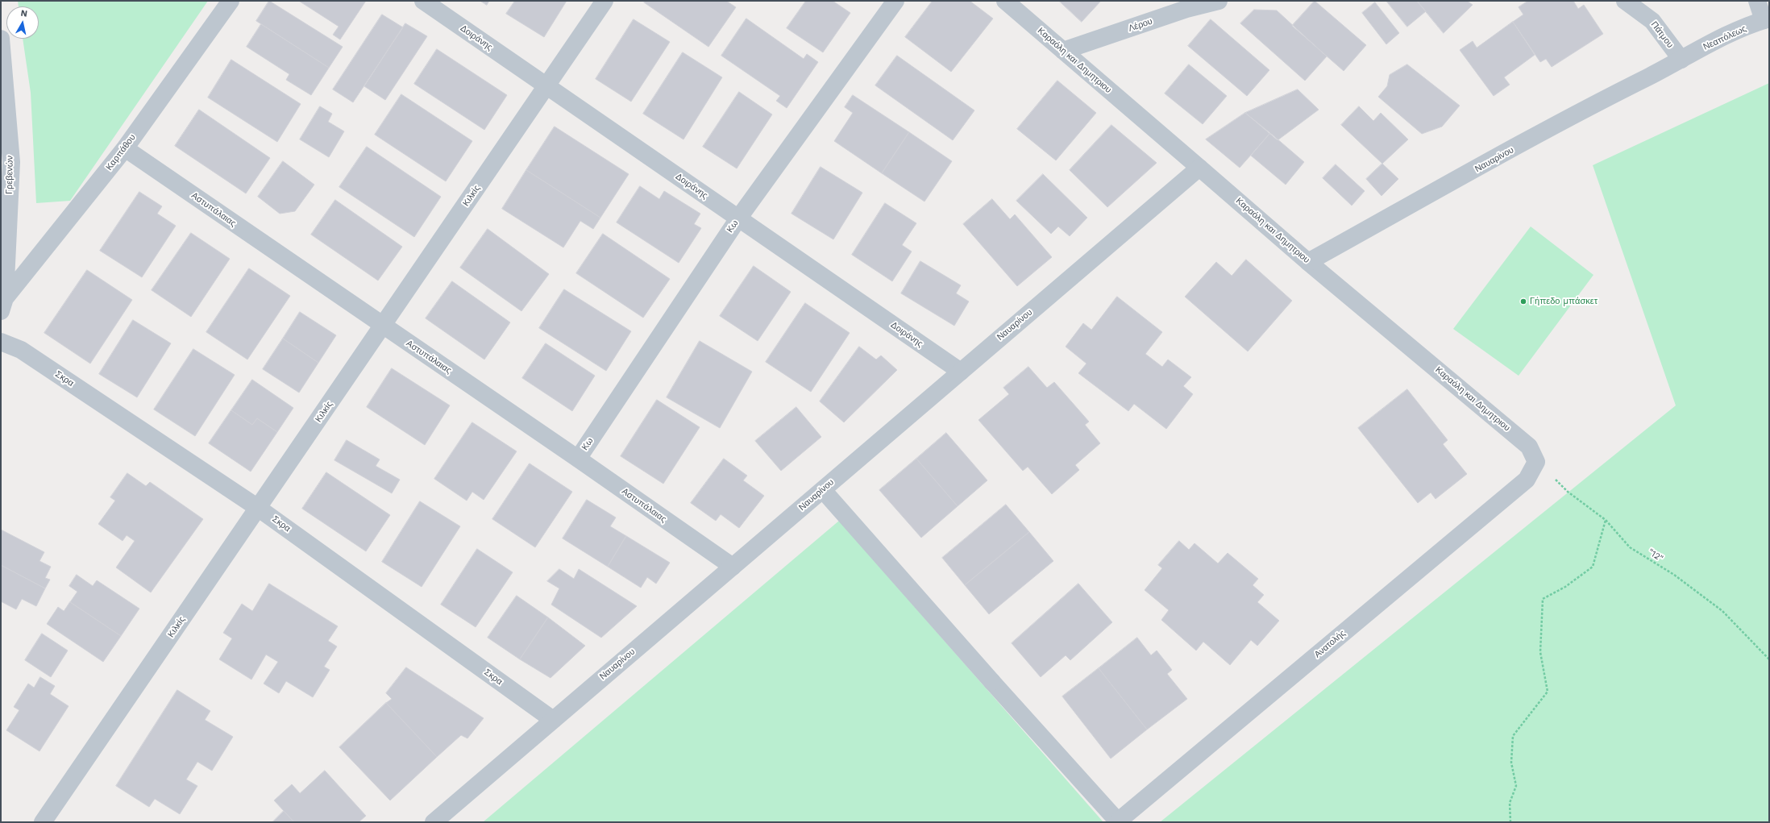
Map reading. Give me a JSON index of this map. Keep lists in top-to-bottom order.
{
  "streets": {
    "street": [
      "Λέρου",
      "Πάτμου",
      "Δοιράνης",
      "Νεαπόλεως",
      "Καραόλη και Δημητριου",
      "Καρπάθου",
      "Ναυαρίνου",
      "Γρεβενών",
      "Κιλκίς",
      "Αστυπάλαιας",
      "Κω",
      "Σκρα",
      "Ανατολής"
    ],
    "path": ["\"12\""]
  },
  "crossings": [
    ["Λέρου", "Καραόλη και Δημητριου"],
    ["Πάτμου", "Νεαπόλεως"],
    ["Πάτμου", "Ναυαρίνου"],
    ["Δοιράνης", "Ναυαρίνου"],
    ["Δοιράνης", "Κιλκίς"],
    ["Δοιράνης", "Κω"],
    ["Νεαπόλεως", "Ναυαρίνου"],
    ["Καραόλη και Δημητριου", "Ναυαρίνου"],
    ["Καραόλη και Δημητριου", "\"12\""],
    ["Καραόλη και Δημητριου", "Ανατολής"],
    ["Καρπάθου", "Γρεβενών"],
    ["Καρπάθου", "Αστυπάλαιας"],
    ["Ναυαρίνου", "Αστυπάλαιας"],
    ["Ναυαρίνου", "Σκρα"],
    ["Κιλκίς", "Αστυπάλαιας"],
    ["Κιλκίς", "Σκρα"],
    ["Αστυπάλαιας", "Κω"],
    ["\"12\"", "Ανατολής"]
  ],
  "places": ["Γήπεδο μπάσκετ"],
  "north": "top"
}
